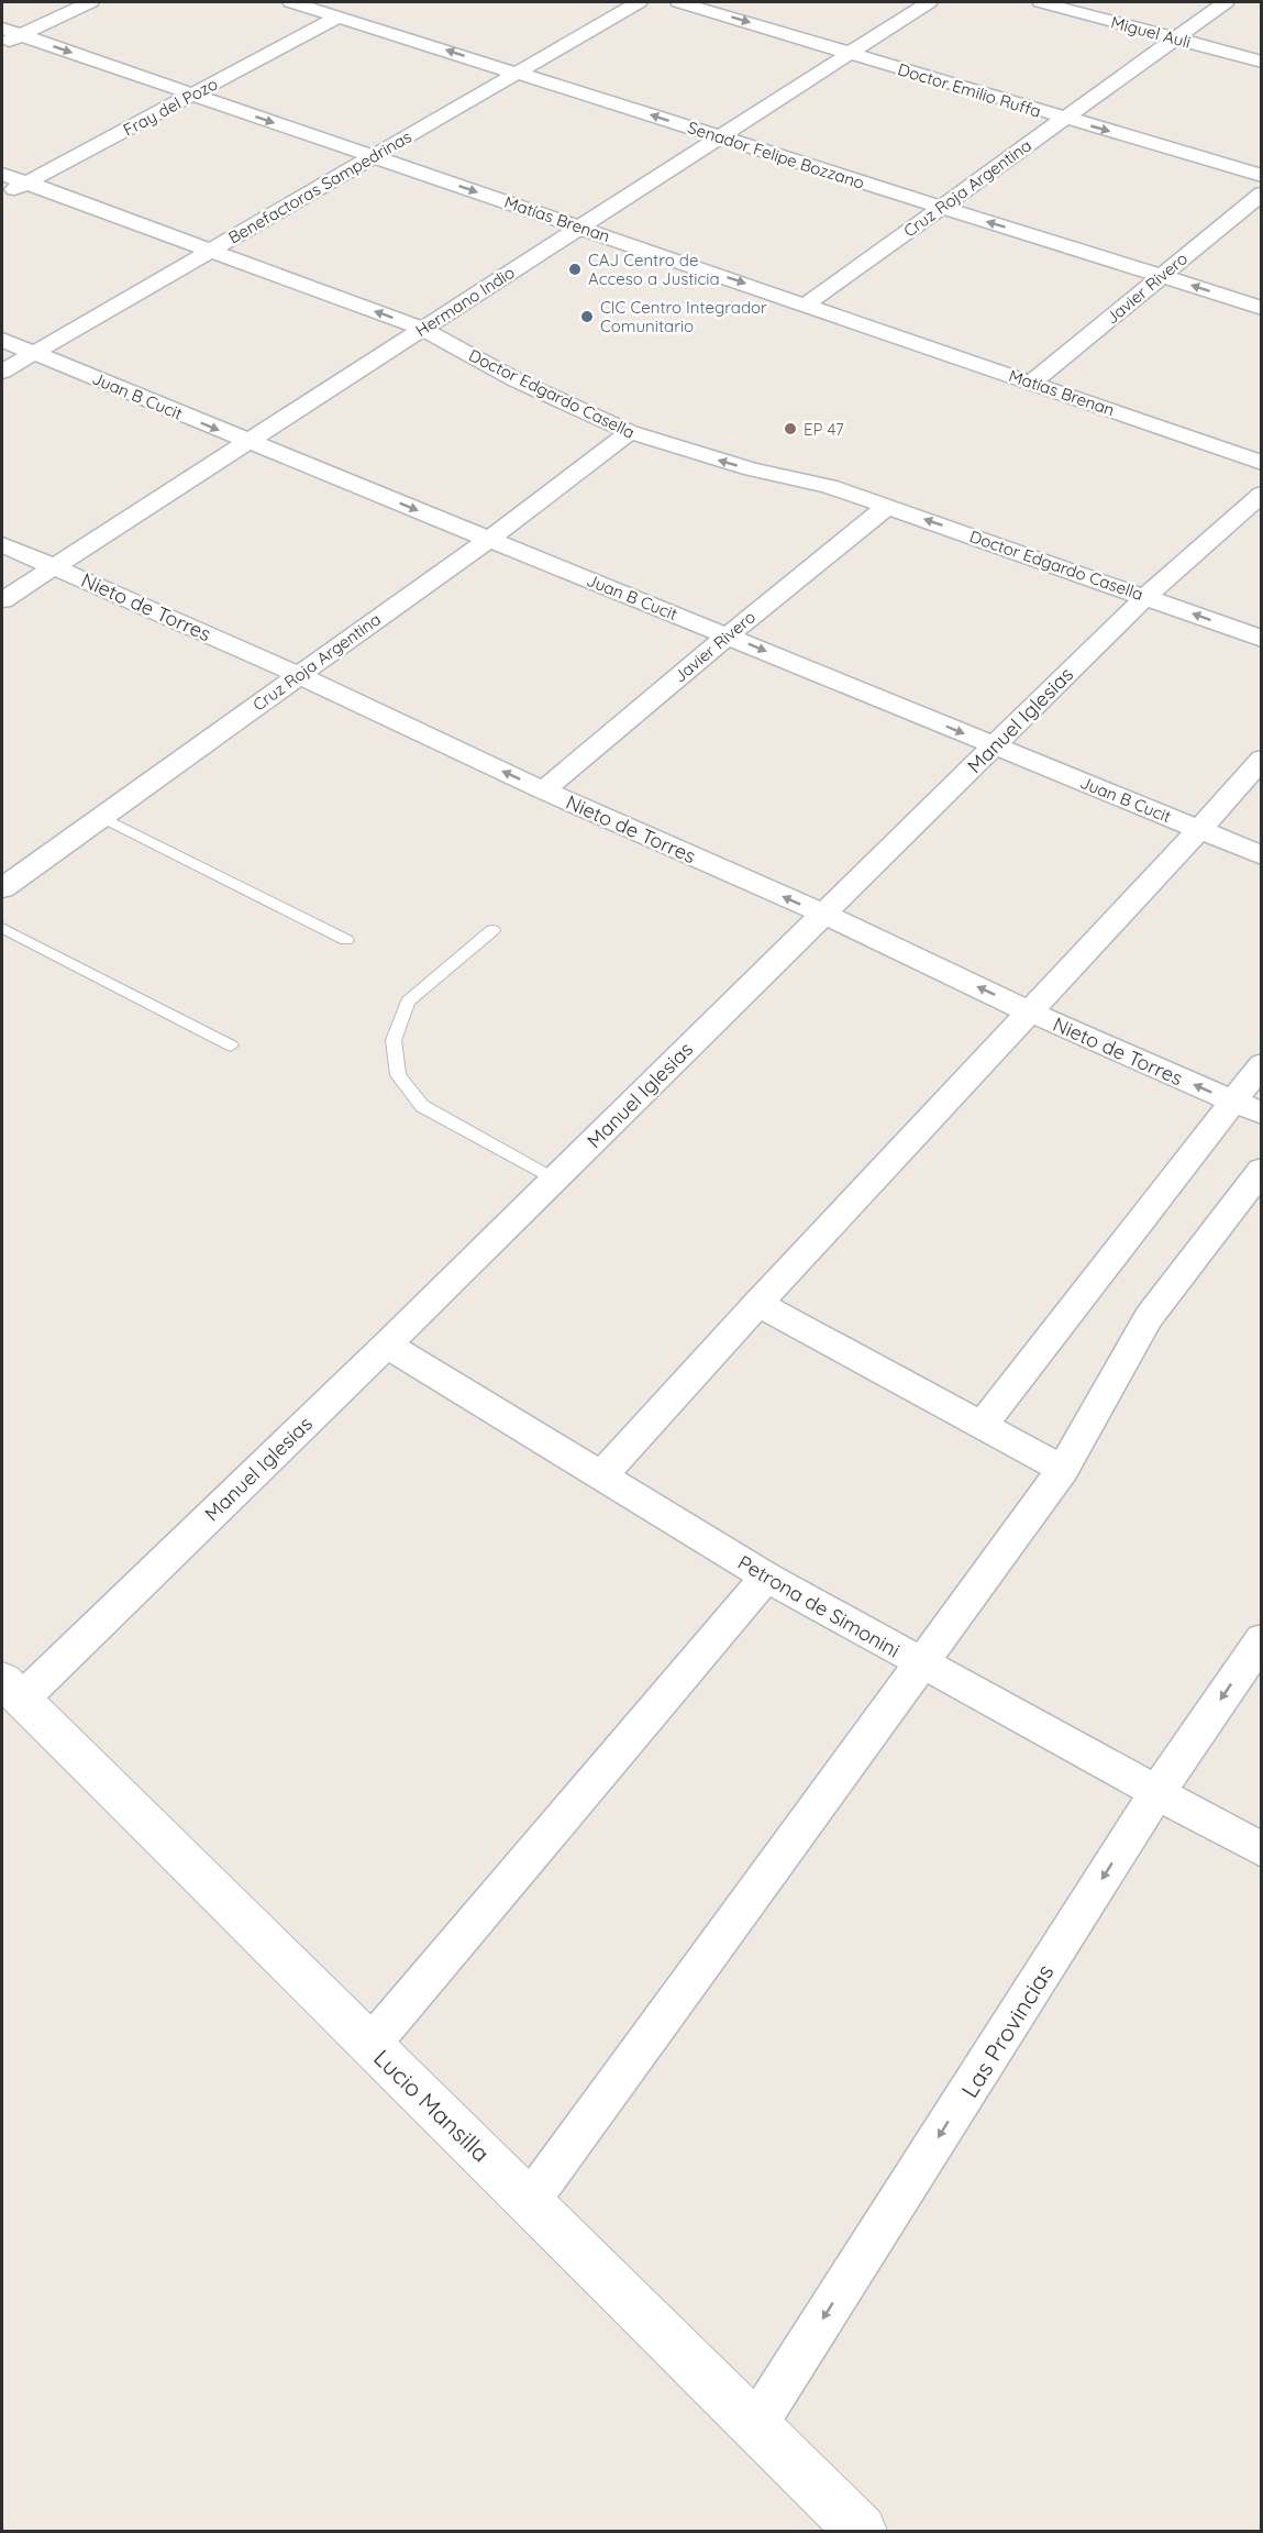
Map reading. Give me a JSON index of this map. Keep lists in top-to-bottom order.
{
  "streets": {
    "main road": ["Lucio Mansilla"],
    "street": [
      "Miguel Auli",
      "Doctor Emilio Ruffa",
      "Fray del Pozo",
      "Senador Felipe Bozzano",
      "Benefactoras Sampedrinas",
      "Cruz Roja Argentina",
      "Matías Brenan",
      "Javier Rivero",
      "Hermano Indio",
      "Doctor Edgardo Casella",
      "Juan B Cucit",
      "Nieto de Torres",
      "Manuel Iglesias",
      "Petrona de Simonini",
      "Las Provincias"
    ]
  },
  "crossings": [
    ["Miguel Auli", "Cruz Roja Argentina"],
    ["Doctor Emilio Ruffa", "Cruz Roja Argentina"],
    ["Doctor Emilio Ruffa", "Hermano Indio"],
    ["Fray del Pozo", "Senador Felipe Bozzano"],
    ["Fray del Pozo", "Matías Brenan"],
    ["Fray del Pozo", "Doctor Edgardo Casella"],
    ["Senador Felipe Bozzano", "Benefactoras Sampedrinas"],
    ["Senador Felipe Bozzano", "Cruz Roja Argentina"],
    ["Senador Felipe Bozzano", "Javier Rivero"],
    ["Senador Felipe Bozzano", "Hermano Indio"],
    ["Benefactoras Sampedrinas", "Matías Brenan"],
    ["Benefactoras Sampedrinas", "Doctor Edgardo Casella"],
    ["Benefactoras Sampedrinas", "Juan B Cucit"],
    ["Cruz Roja Argentina", "Matías Brenan"],
    ["Cruz Roja Argentina", "Doctor Edgardo Casella"],
    ["Cruz Roja Argentina", "Juan B Cucit"],
    ["Cruz Roja Argentina", "Nieto de Torres"],
    ["Matías Brenan", "Javier Rivero"],
    ["Matías Brenan", "Hermano Indio"],
    ["Javier Rivero", "Doctor Edgardo Casella"],
    ["Javier Rivero", "Juan B Cucit"],
    ["Javier Rivero", "Nieto de Torres"],
    ["Hermano Indio", "Doctor Edgardo Casella"],
    ["Hermano Indio", "Juan B Cucit"],
    ["Hermano Indio", "Nieto de Torres"],
    ["Doctor Edgardo Casella", "Manuel Iglesias"],
    ["Juan B Cucit", "Manuel Iglesias"],
    ["Nieto de Torres", "Manuel Iglesias"],
    ["Manuel Iglesias", "Petrona de Simonini"],
    ["Manuel Iglesias", "Lucio Mansilla"],
    ["Petrona de Simonini", "Las Provincias"],
    ["Las Provincias", "Lucio Mansilla"]
  ],
  "one_way": [
    "Doctor Emilio Ruffa",
    "Senador Felipe Bozzano",
    "Matías Brenan",
    "Doctor Edgardo Casella",
    "Juan B Cucit",
    "Nieto de Torres"
  ],
  "places": ["CAJ Centro de Acceso a Justicia", "CIC Centro Integrador Comunitario", "EP 47"]
}
